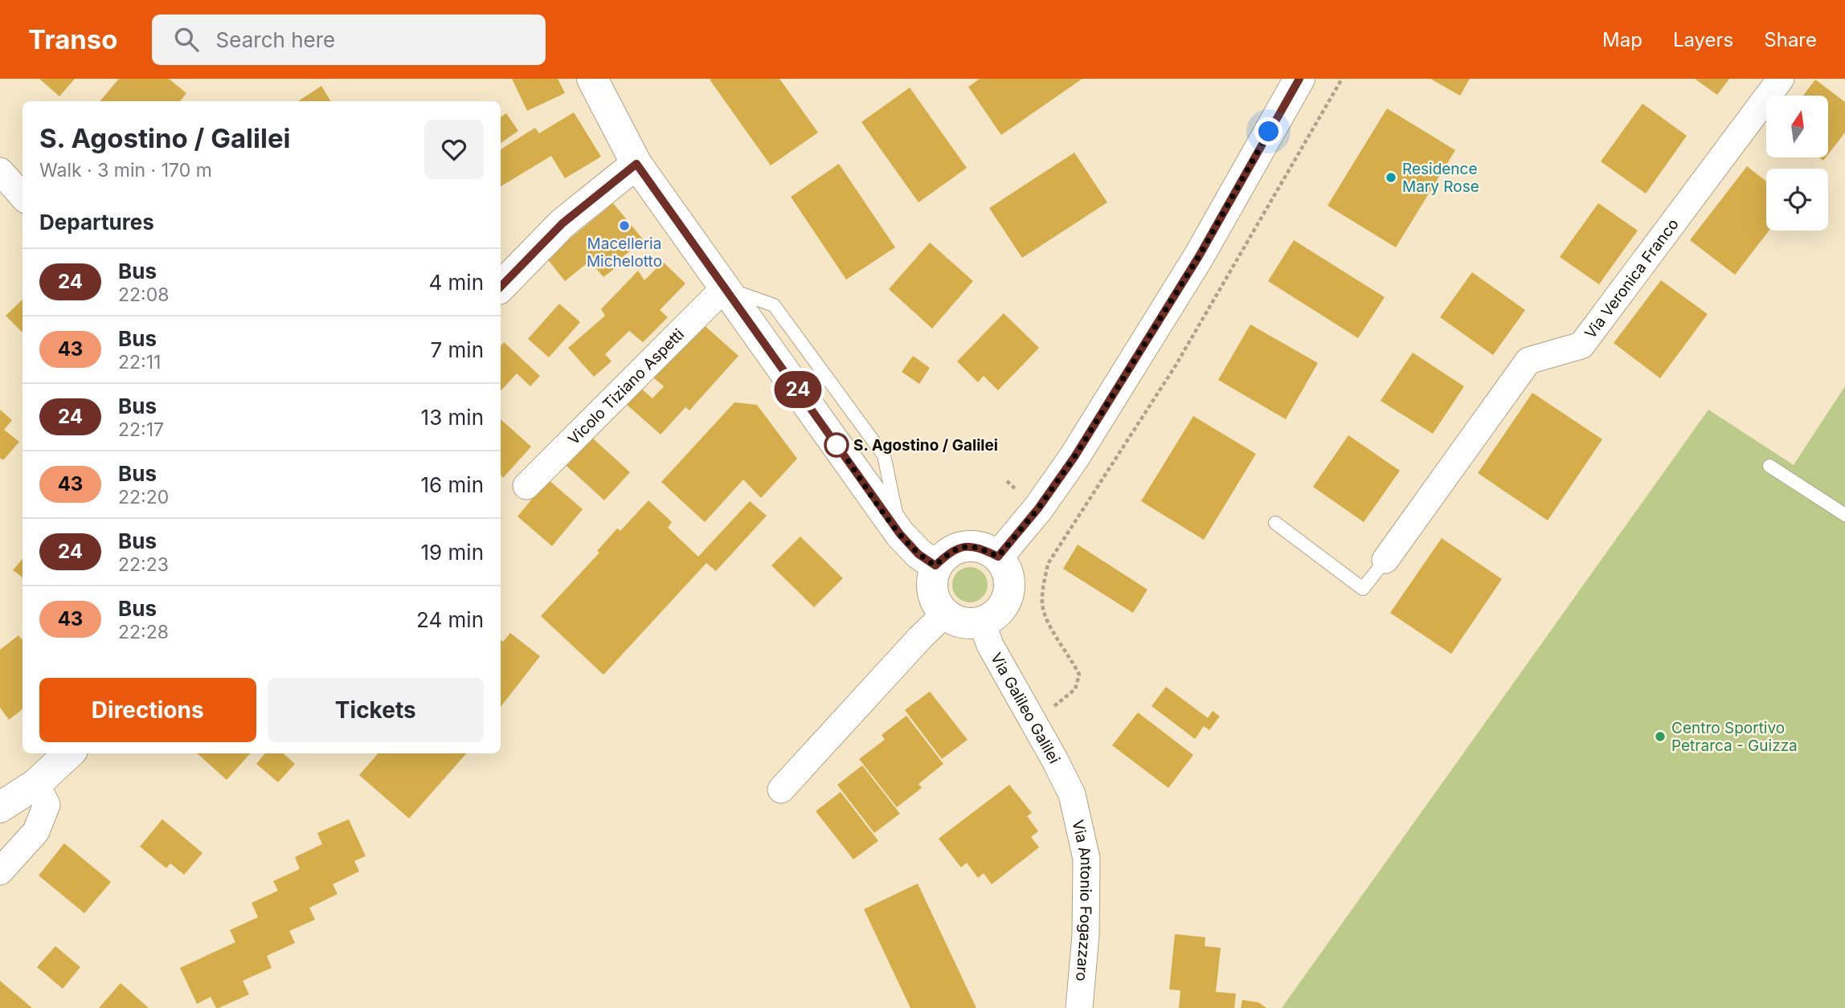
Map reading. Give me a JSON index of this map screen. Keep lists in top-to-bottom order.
{
  "streets": {
    "street": [
      "Via Veronica Franco",
      "Vicolo Tiziano Aspetti",
      "Via Galileo Galilei",
      "Via Antonio Fogazzaro"
    ]
  },
  "crossings": [
    ["Via Galileo Galilei", "Via Antonio Fogazzaro"]
  ],
  "places": [
    "Residence Mary Rose",
    "Macelleria Michelotto",
    "S. Agostino / Galilei",
    "Centro Sportivo Petrarca - Guizza"
  ],
  "lines": ["bus line 24"],
  "north": "top",
  "page": {
    "header": "Transo",
    "search": "Search here",
    "nav": ["Map", "Layers", "Share"],
    "on_map": "24",
    "heading": [
      ["S. Agostino / Galilei", "Walk · 3 min · 170 m"],
      "Departures"
    ],
    "list": [
      {
        "mark": "24",
        "name": "Bus",
        "note": "22:08",
        "value": "4 min"
      },
      {
        "mark": "43",
        "name": "Bus",
        "note": "22:11",
        "value": "7 min"
      },
      {
        "mark": "24",
        "name": "Bus",
        "note": "22:17",
        "value": "13 min"
      },
      {
        "mark": "43",
        "name": "Bus",
        "note": "22:20",
        "value": "16 min"
      },
      {
        "mark": "24",
        "name": "Bus",
        "note": "22:23",
        "value": "19 min"
      },
      {
        "mark": "43",
        "name": "Bus",
        "note": "22:28",
        "value": "24 min"
      }
    ],
    "buttons": ["Directions", "Tickets"]
  }
}
